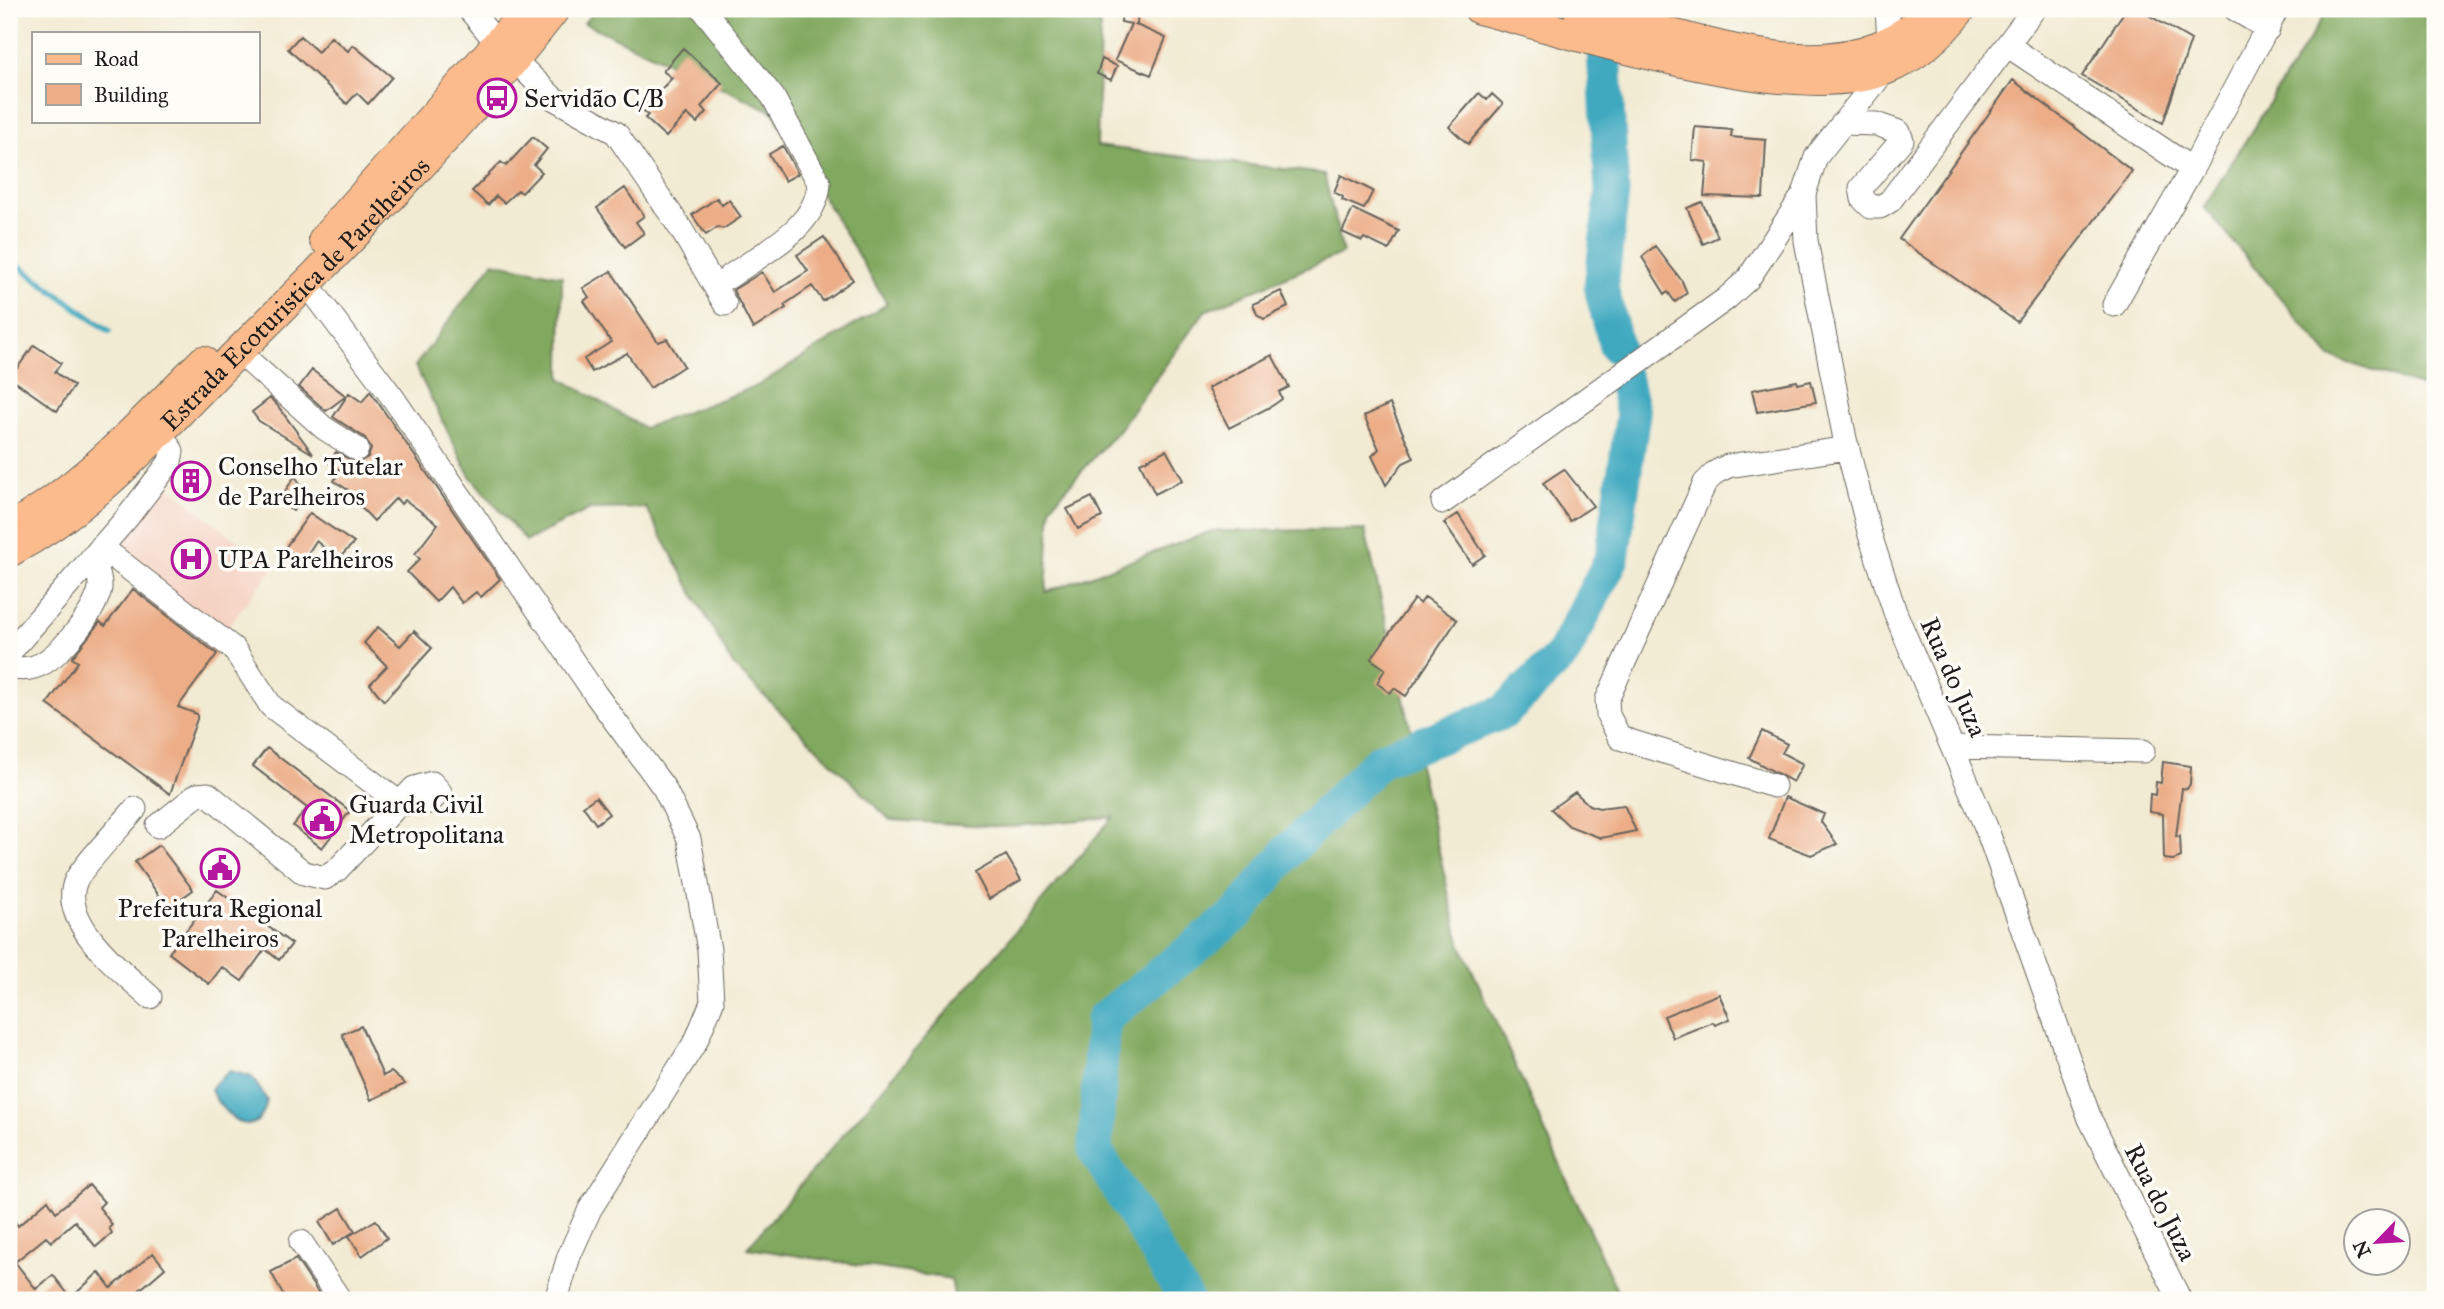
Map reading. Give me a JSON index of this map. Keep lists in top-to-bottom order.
{
  "streets": {
    "main road": ["Estrada Ecoturistica de Parelheiros"],
    "street": ["Rua do Juza"]
  },
  "places": {
    "bus stop": ["Servidão C/B"],
    "building": ["Conselho Tutelar de Parelheiros"],
    "hospital": ["UPA Parelheiros"],
    "public building": ["Guarda Civil Metropolitana", "Prefeitura Regional Parelheiros"]
  },
  "legend": ["Road", "Building"],
  "north": "bottom left"
}
